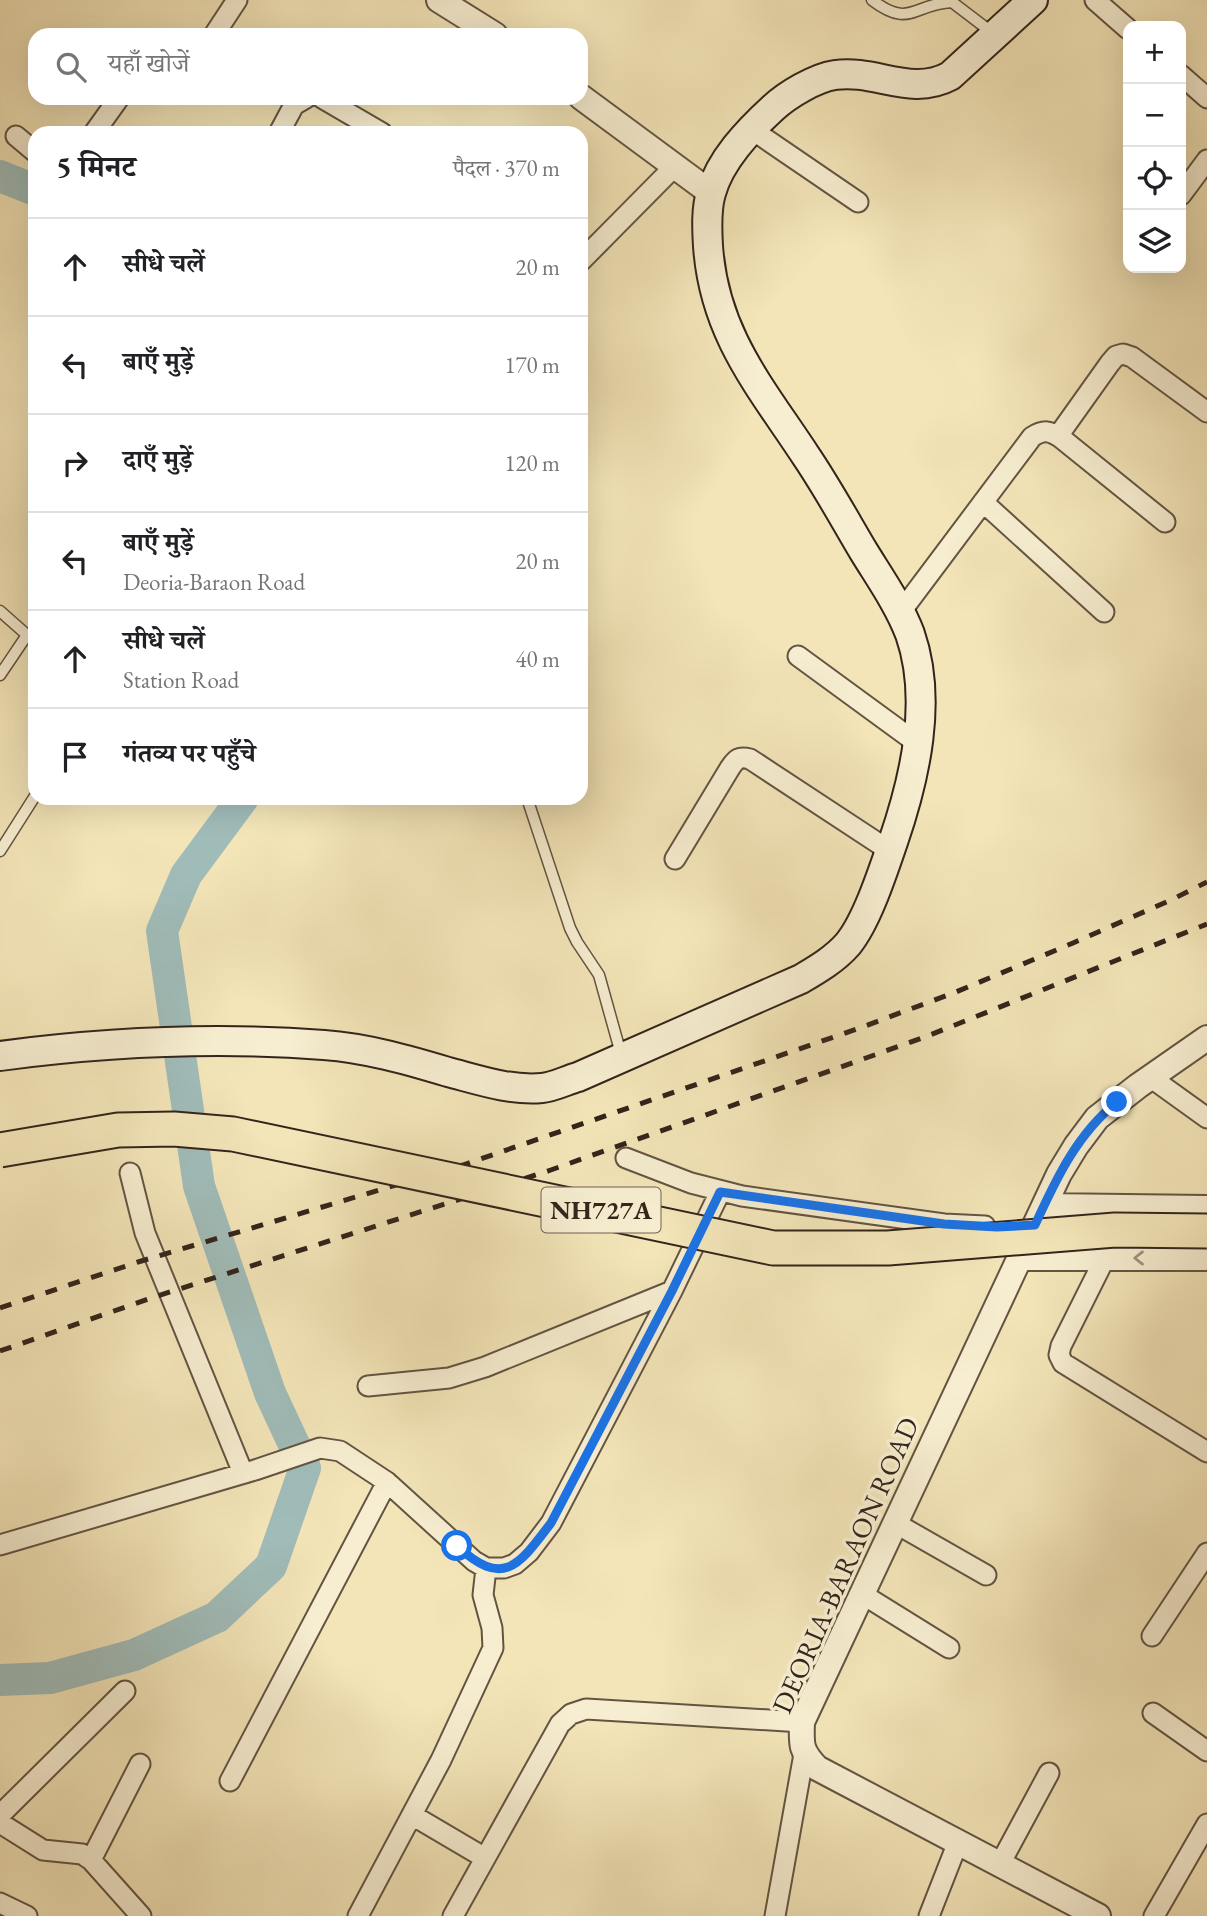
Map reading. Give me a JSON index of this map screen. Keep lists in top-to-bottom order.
{
  "streets": {
    "highway": ["NH727A"],
    "street": ["DEORIA-BARAON ROAD"]
  },
  "page": {
    "map_buttons": ["+", "−"],
    "search": "यहाँ खोजें",
    "heading": ["5 मिनट", "पैदल · 370 m"],
    "list": [
      ["सीधे चलें", "20 m"],
      ["बाएँ मुड़ें", "170 m"],
      ["दाएँ मुड़ें", "120 m"],
      ["बाएँ मुड़ें", "Deoria-Baraon Road", "20 m"],
      ["सीधे चलें", "Station Road", "40 m"],
      "गंतव्य पर पहुँचे"
    ]
  }
}
